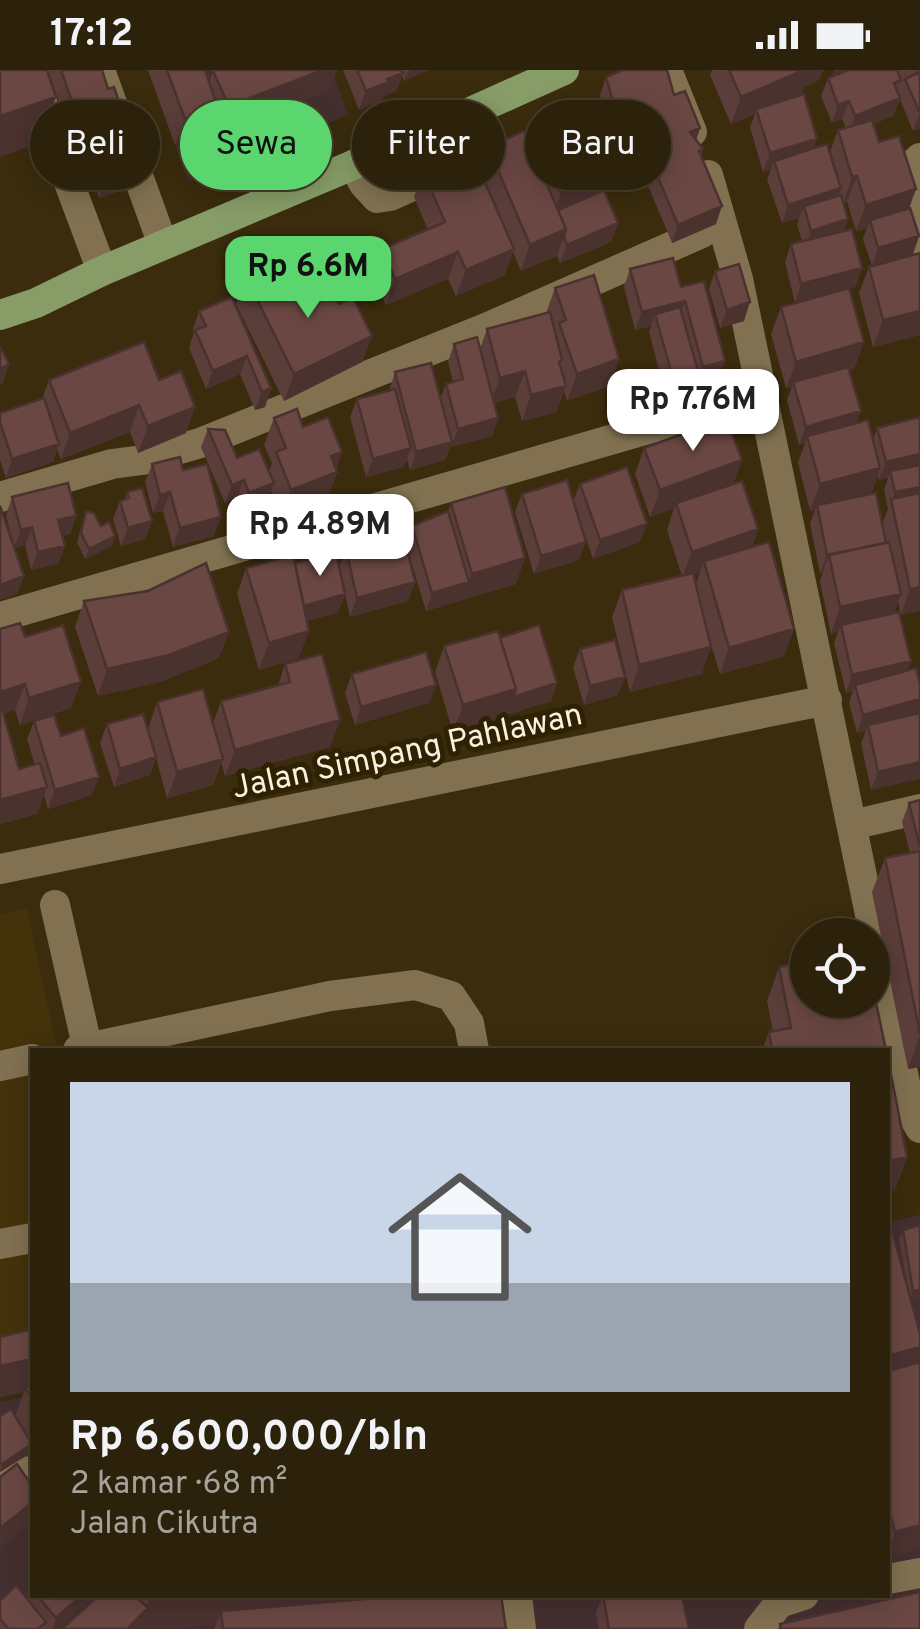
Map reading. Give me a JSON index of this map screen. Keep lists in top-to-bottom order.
{
  "streets": {
    "street": ["Jalan Simpang Pahlawan"]
  },
  "page": {
    "status": "17:12",
    "chip": [
      "Beli",
      "Sewa",
      "Filter",
      "Baru"
    ],
    "price": ["Rp 6.6M", "Rp 7.76M", "Rp 4.89M"],
    "list": [
      {
        "name": "Rp 6,600,000/bln",
        "note": "2 kamar · 68 m² · Jalan Cikutra"
      }
    ]
  }
}
